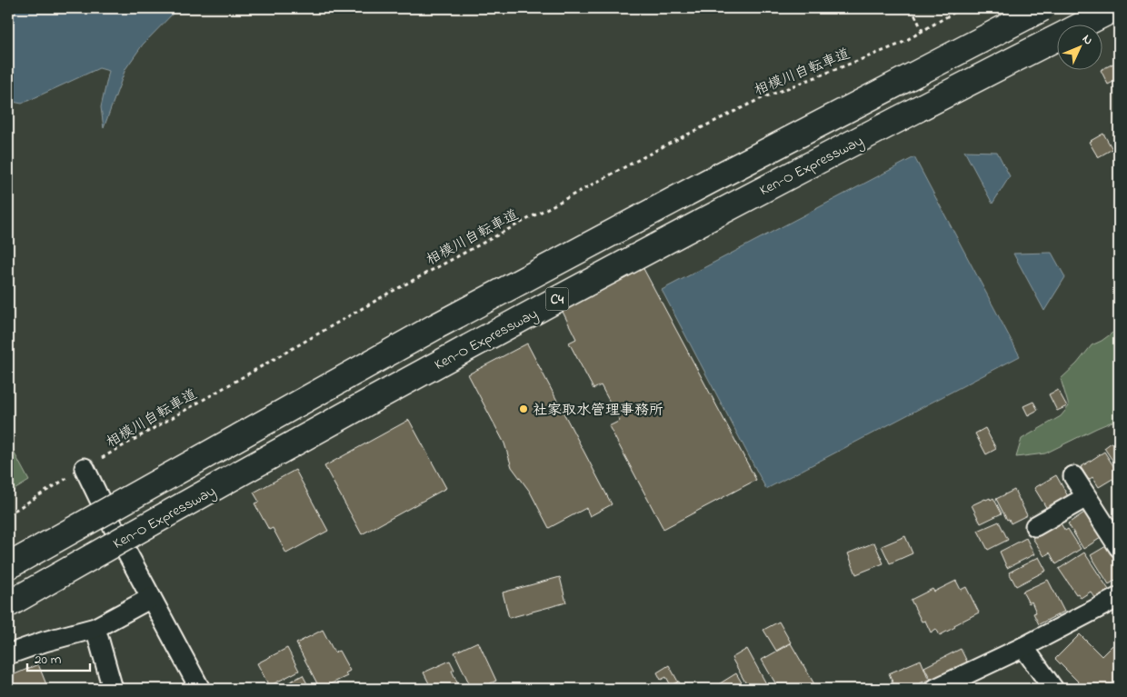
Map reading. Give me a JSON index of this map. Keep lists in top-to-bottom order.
{
  "streets": {
    "highway": ["Ken-O Expressway", "C4"],
    "path": ["相模川自転車道"]
  },
  "places": ["社家取水管理事務所"],
  "scale_bar": "20 m",
  "north": "top right"
}
